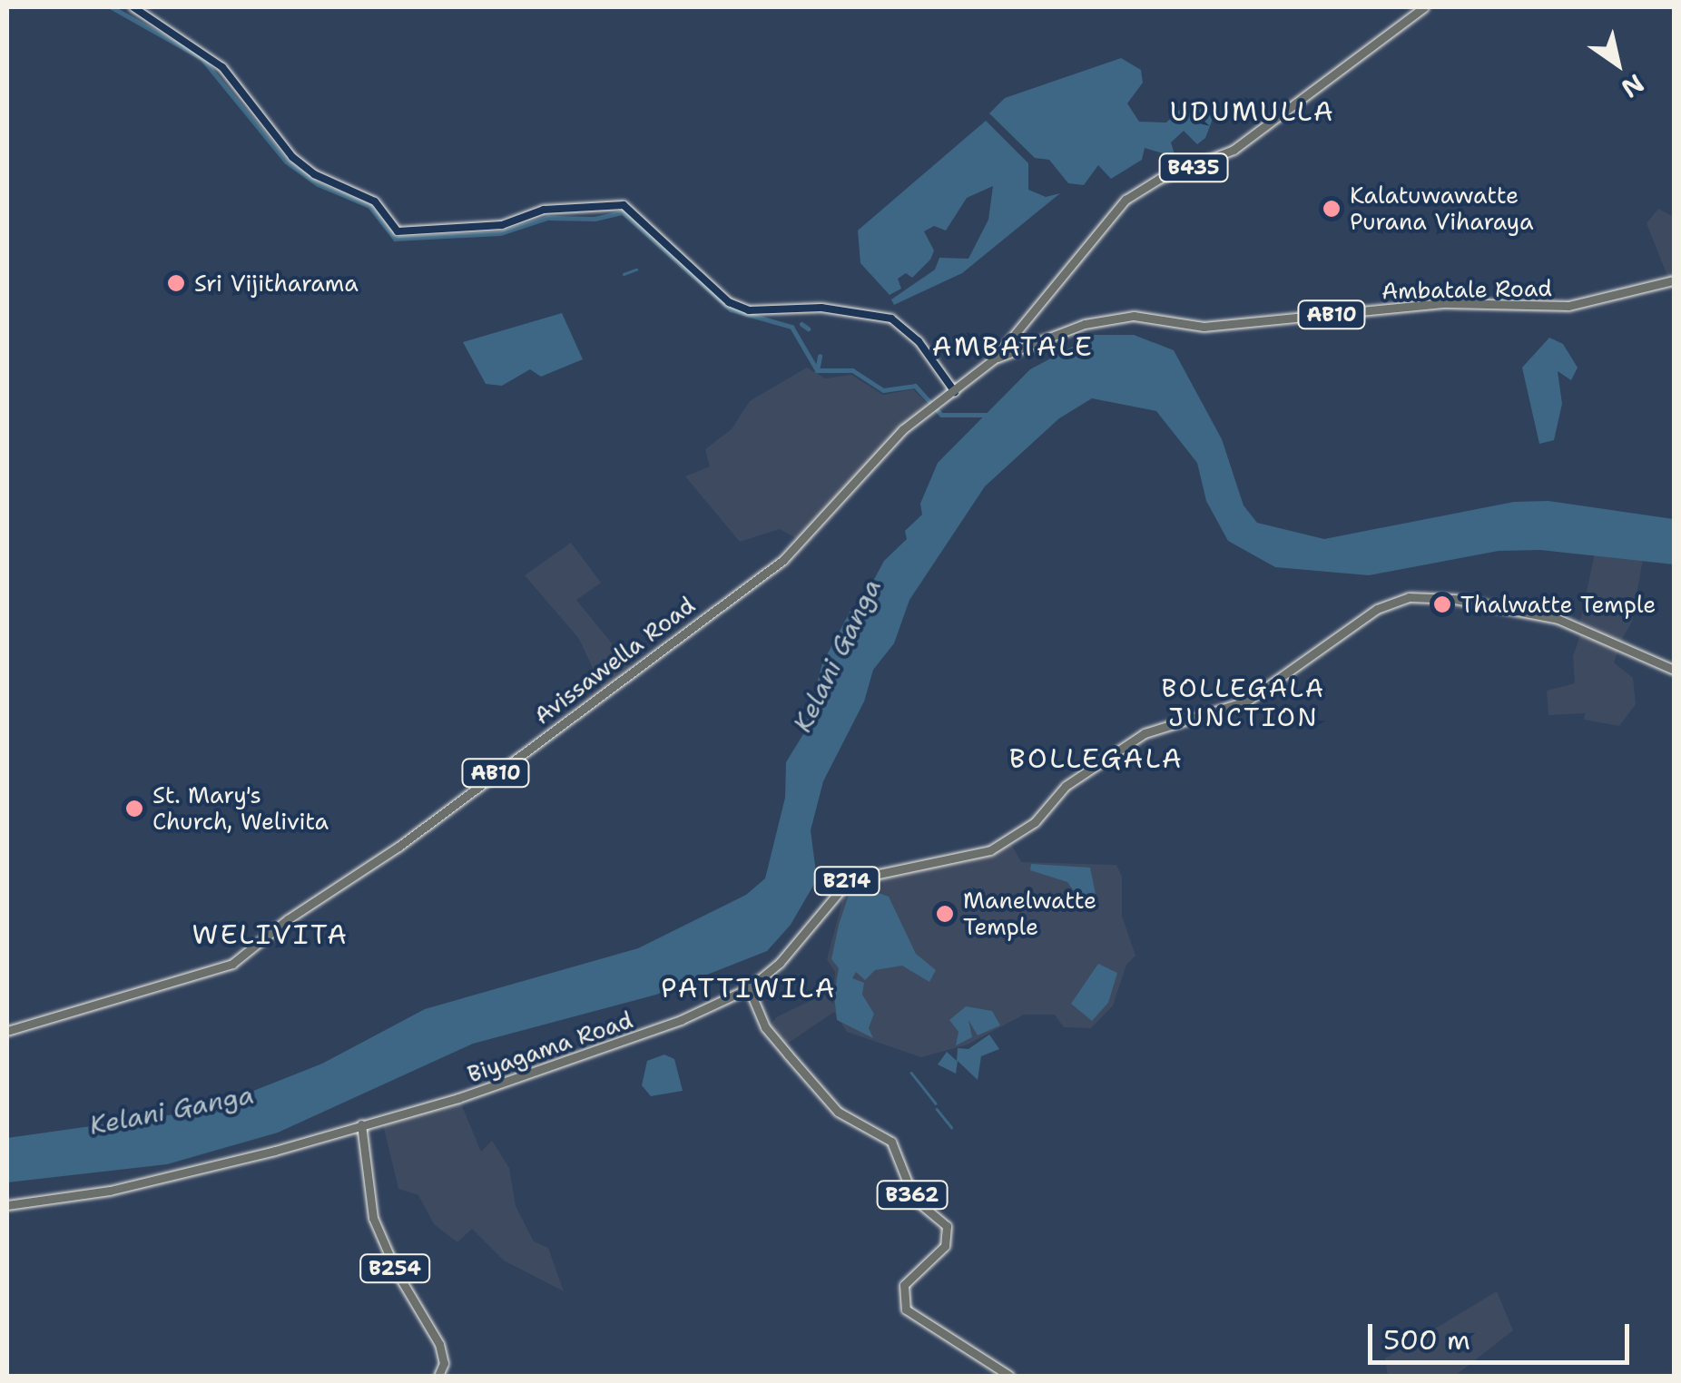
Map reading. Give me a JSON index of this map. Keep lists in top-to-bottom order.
{
  "streets": {
    "main road": [
      "B435",
      "Ambatale Road",
      "AB10",
      "Avissawella Road",
      "B214",
      "Biyagama Road",
      "B362",
      "B254"
    ]
  },
  "crossings": [
    ["B435", "Ambatale Road"],
    ["B435", "AB10"],
    ["Ambatale Road", "AB10"],
    ["AB10", "Avissawella Road"],
    ["Biyagama Road", "B362"],
    ["Biyagama Road", "B254"]
  ],
  "districts": [
    "UDUMULLA",
    "AMBATALE",
    "BOLLEGALA JUNCTION",
    "BOLLEGALA",
    "WELIVITA",
    "PATTIWILA"
  ],
  "water": ["Kelani Ganga"],
  "places": [
    "Kalatuwawatte Purana Viharaya",
    "Sri Vijitharama",
    "Thalwatte Temple",
    "St. Mary's Church, Welivita",
    "Manelwatte Temple"
  ],
  "scale_bar": "500 m",
  "north": "bottom right"
}
